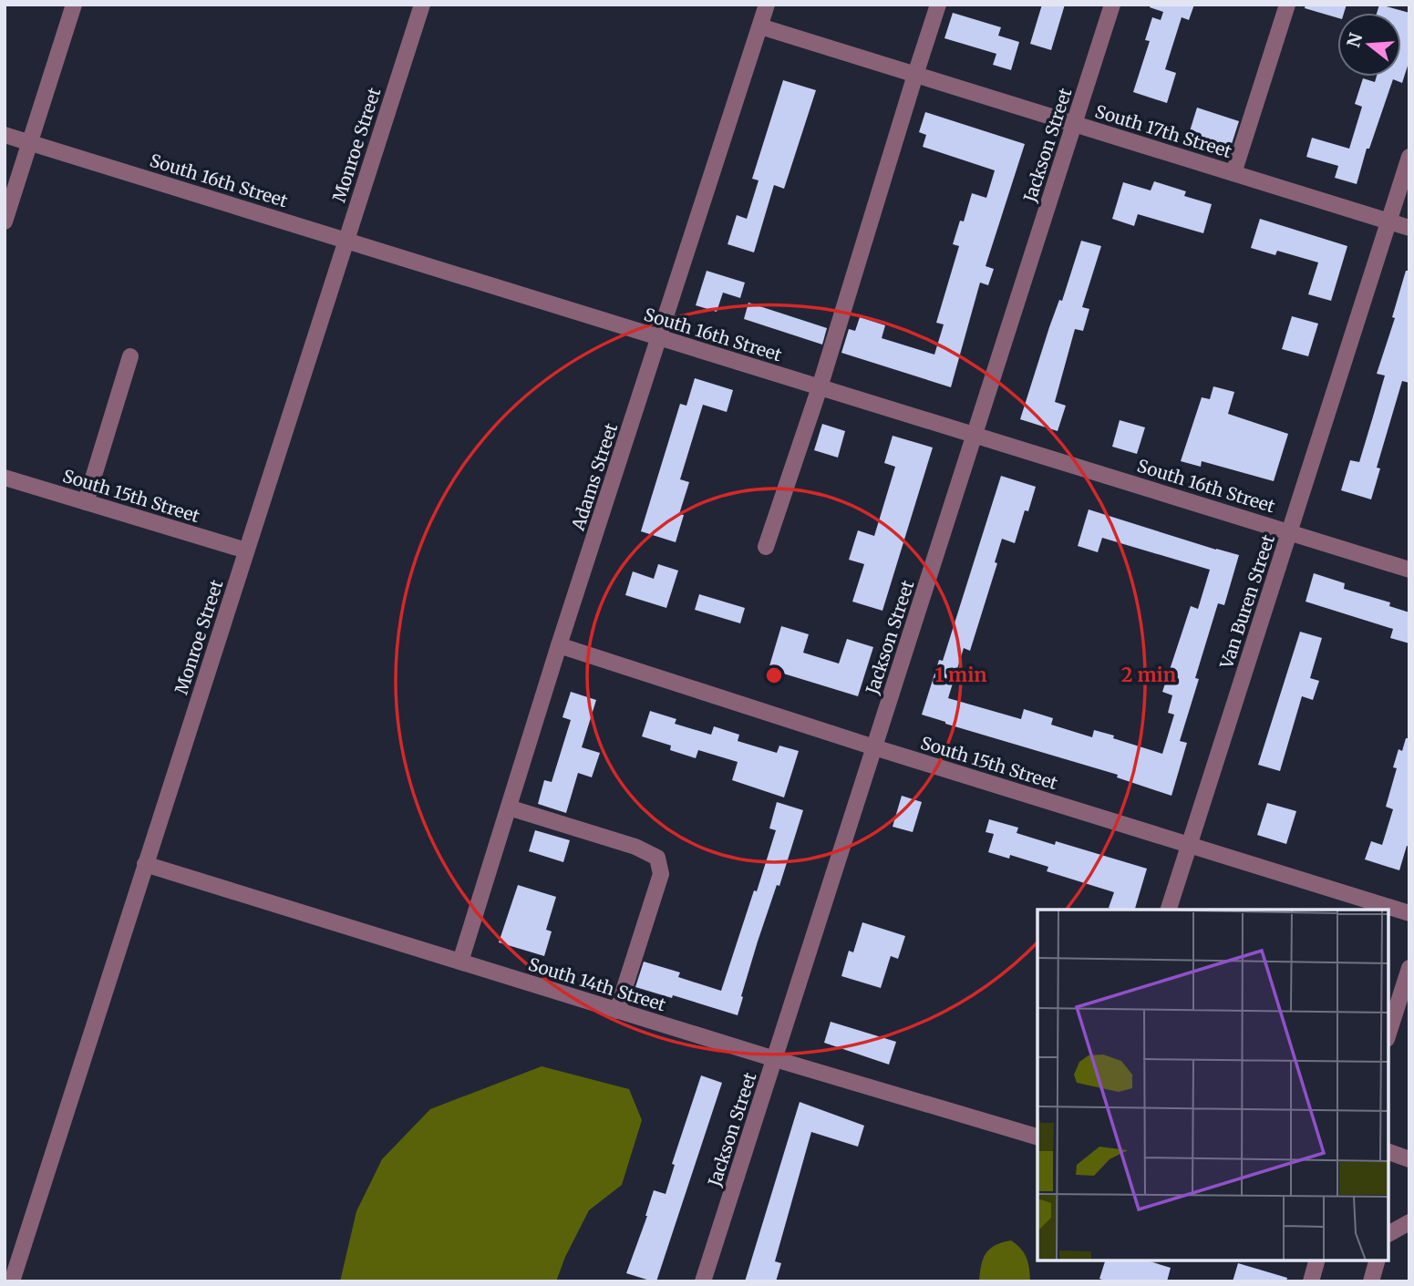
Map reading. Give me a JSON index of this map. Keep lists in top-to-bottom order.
{
  "streets": {
    "street": [
      "South 17th Street",
      "Monroe Street",
      "Jackson Street",
      "South 16th Street",
      "Adams Street",
      "South 15th Street",
      "Van Buren Street",
      "South 14th Street"
    ]
  },
  "crossings": [
    ["South 17th Street", "Jackson Street"],
    ["South 17th Street", "Adams Street"],
    ["South 17th Street", "Van Buren Street"],
    ["Monroe Street", "South 16th Street"],
    ["Monroe Street", "South 15th Street"],
    ["Monroe Street", "South 14th Street"],
    ["Jackson Street", "South 16th Street"],
    ["Jackson Street", "South 15th Street"],
    ["Jackson Street", "South 14th Street"],
    ["South 16th Street", "Adams Street"],
    ["South 16th Street", "Van Buren Street"],
    ["Adams Street", "South 15th Street"],
    ["Adams Street", "South 14th Street"],
    ["South 15th Street", "Van Buren Street"]
  ],
  "north": "left",
  "rings": ["1 min", "2 min"]
}
